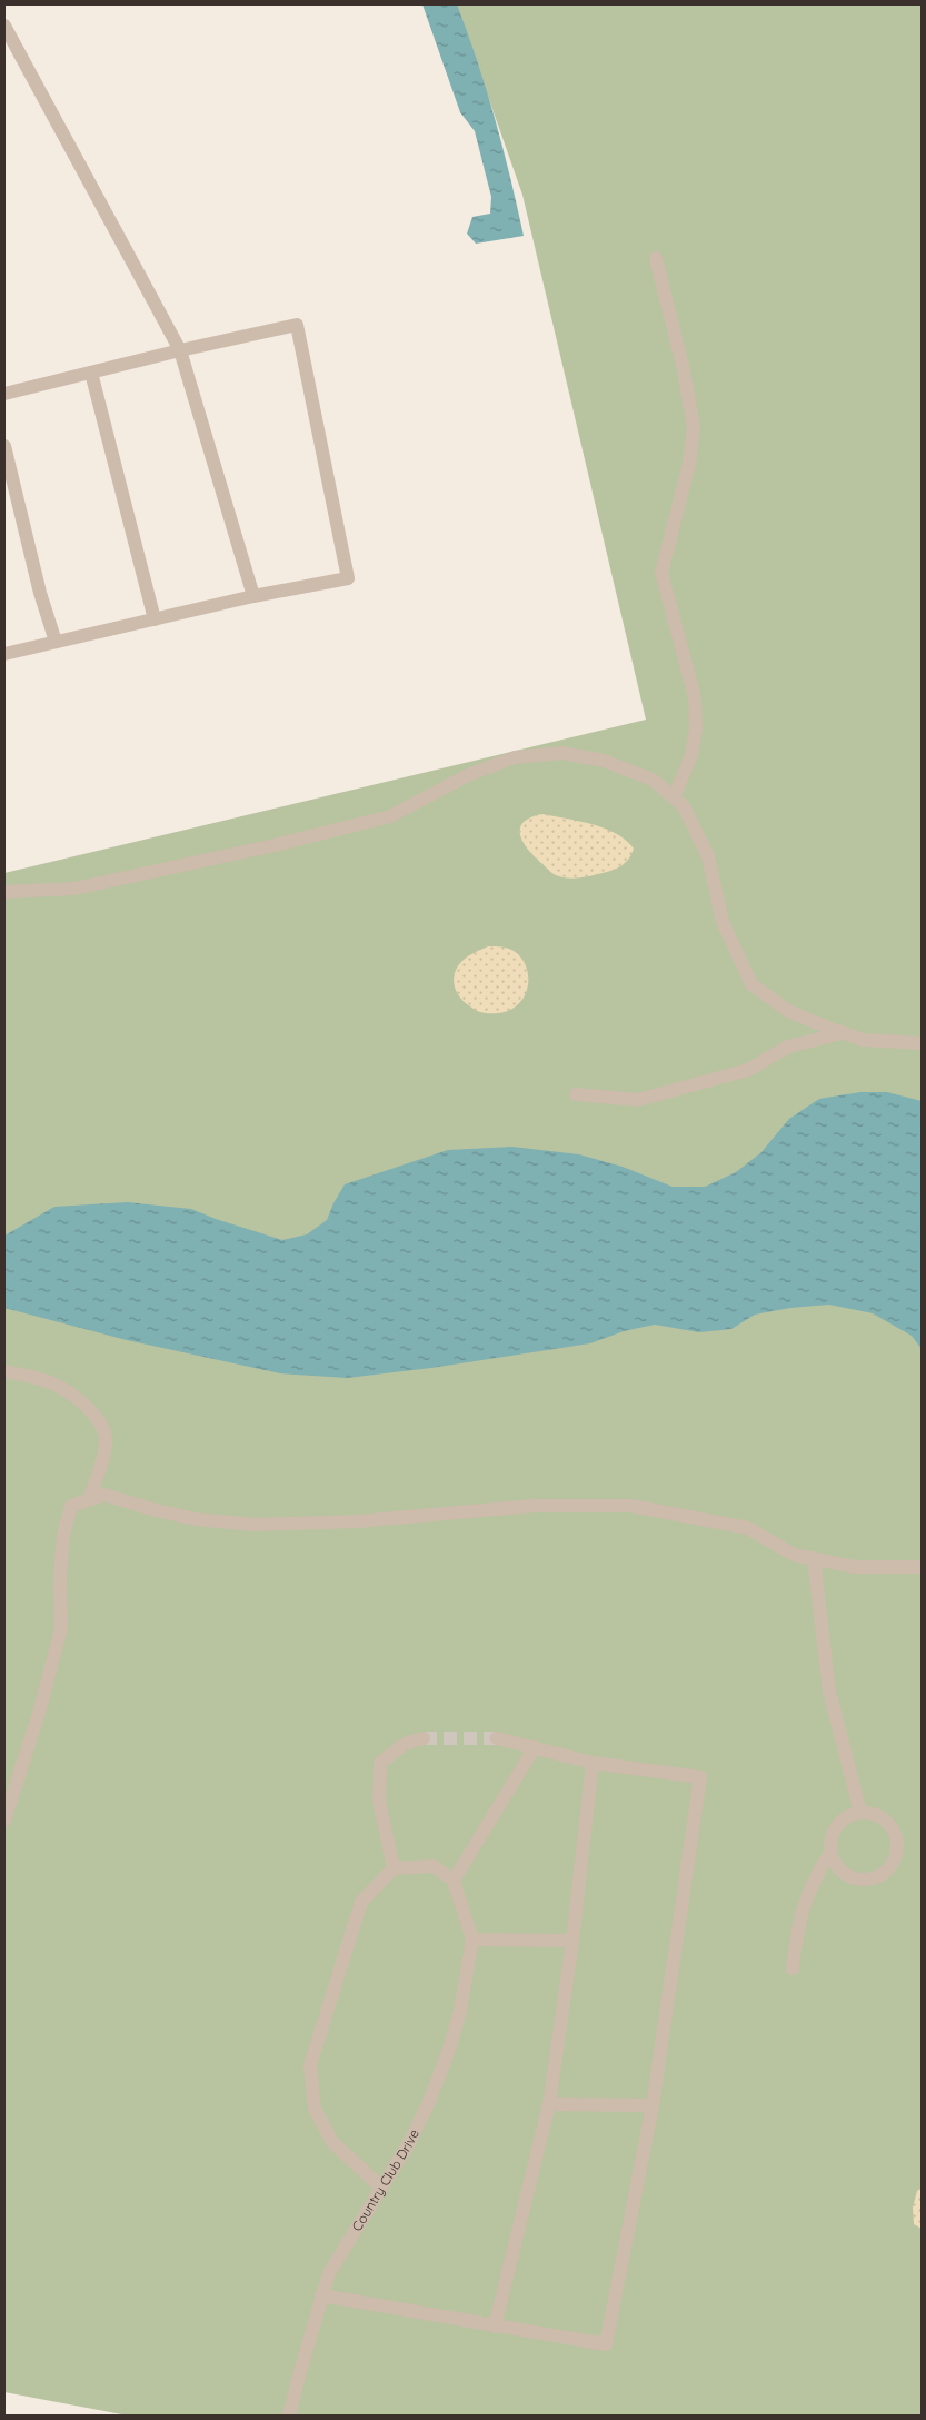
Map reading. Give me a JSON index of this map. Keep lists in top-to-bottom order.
{
  "streets": {
    "street": ["Country Club Drive"]
  }
}
